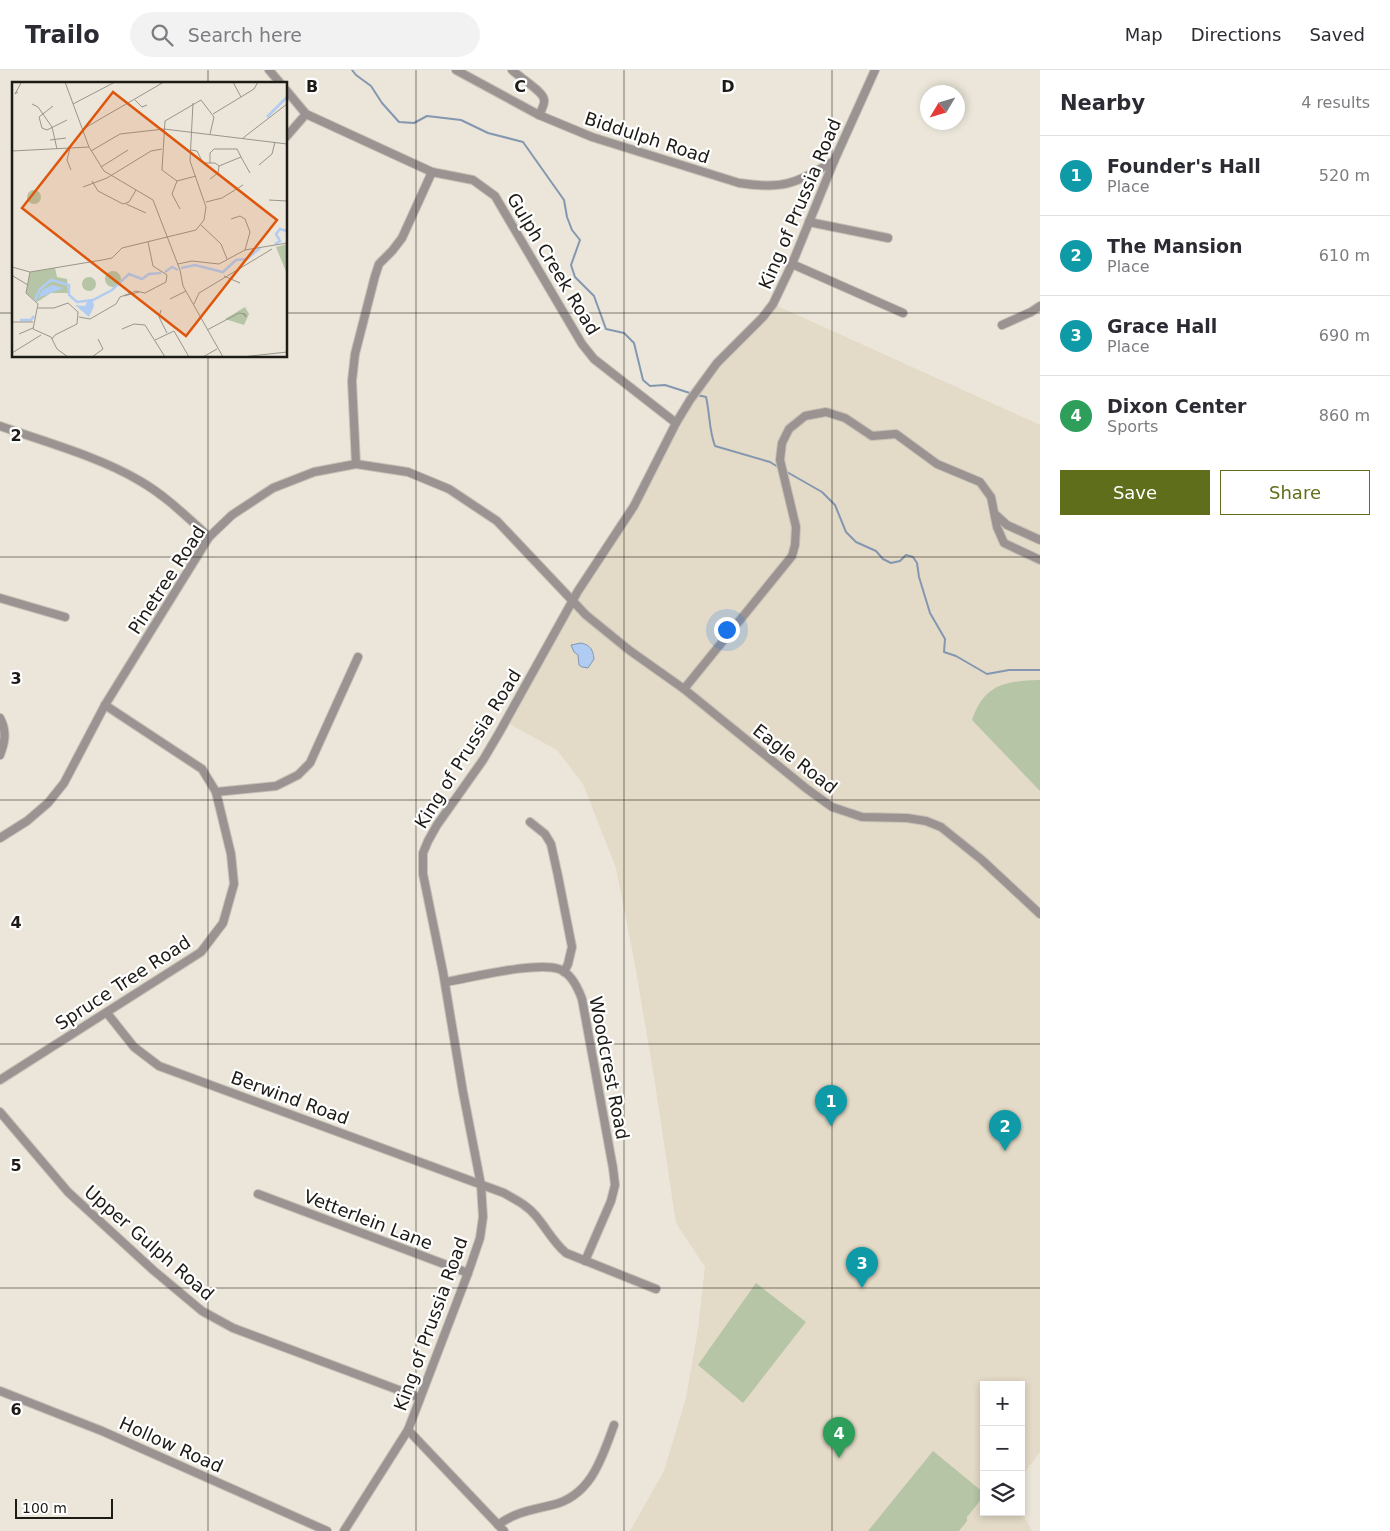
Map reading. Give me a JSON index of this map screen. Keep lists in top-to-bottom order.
{
  "streets": {
    "street": [
      "Biddulph Road",
      "King of Prussia Road",
      "Gulph Creek Road",
      "Pinetree Road",
      "Eagle Road",
      "Spruce Tree Road",
      "Woodcrest Road",
      "Berwind Road",
      "Vetterlein Lane",
      "Upper Gulph Road",
      "Hollow Road"
    ]
  },
  "crossings": [
    ["Biddulph Road", "King of Prussia Road"],
    ["King of Prussia Road", "Gulph Creek Road"],
    ["King of Prussia Road", "Pinetree Road"],
    ["King of Prussia Road", "Eagle Road"],
    ["King of Prussia Road", "Berwind Road"],
    ["King of Prussia Road", "Vetterlein Lane"],
    ["King of Prussia Road", "Upper Gulph Road"],
    ["Pinetree Road", "Eagle Road"],
    ["Pinetree Road", "Spruce Tree Road"],
    ["Spruce Tree Road", "Berwind Road"],
    ["Woodcrest Road", "Berwind Road"]
  ],
  "scale_bar": "100 m",
  "north": "bottom left",
  "page": {
    "header": "Trailo",
    "search": "Search here",
    "nav": ["Map", "Directions", "Saved"],
    "heading": ["Nearby", "4 results"],
    "list": [
      {
        "mark": "1",
        "name": "Founder's Hall",
        "note": "Place",
        "value": "520 m"
      },
      {
        "mark": "2",
        "name": "The Mansion",
        "note": "Place",
        "value": "610 m"
      },
      {
        "mark": "3",
        "name": "Grace Hall",
        "note": "Place",
        "value": "690 m"
      },
      {
        "mark": "4",
        "name": "Dixon Center",
        "note": "Sports",
        "value": "860 m"
      }
    ],
    "buttons": ["Save", "Share"],
    "pins": [
      "1",
      "2",
      "3",
      "4"
    ],
    "map_buttons": ["+", "−"],
    "scale": "100 m"
  },
  "grid": {
    "columns": ["B", "C", "D"],
    "rows": [
      "2",
      "3",
      "4",
      "5",
      "6"
    ]
  }
}
